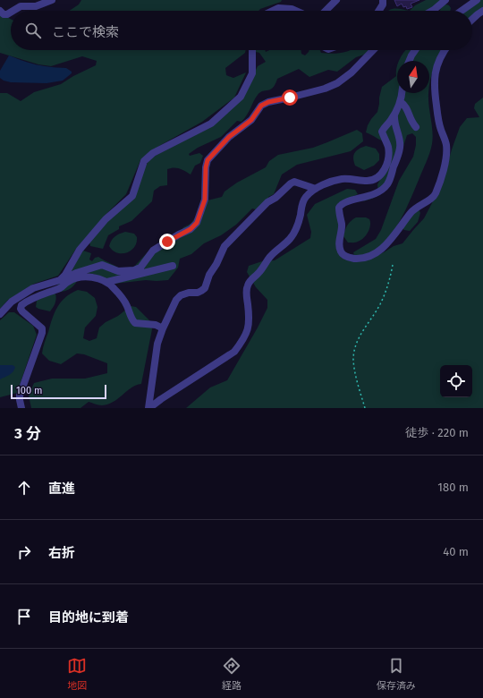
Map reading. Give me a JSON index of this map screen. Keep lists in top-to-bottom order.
{
  "scale_bar": "100 m",
  "north": "top",
  "page": {
    "search": "ここで検索",
    "scale": "100 m",
    "heading": ["3 分", "徒歩 · 220 m"],
    "list": [
      ["直進", "180 m"],
      ["右折", "40 m"],
      "目的地に到着"
    ],
    "nav": ["地図", "経路", "保存済み"]
  }
}
